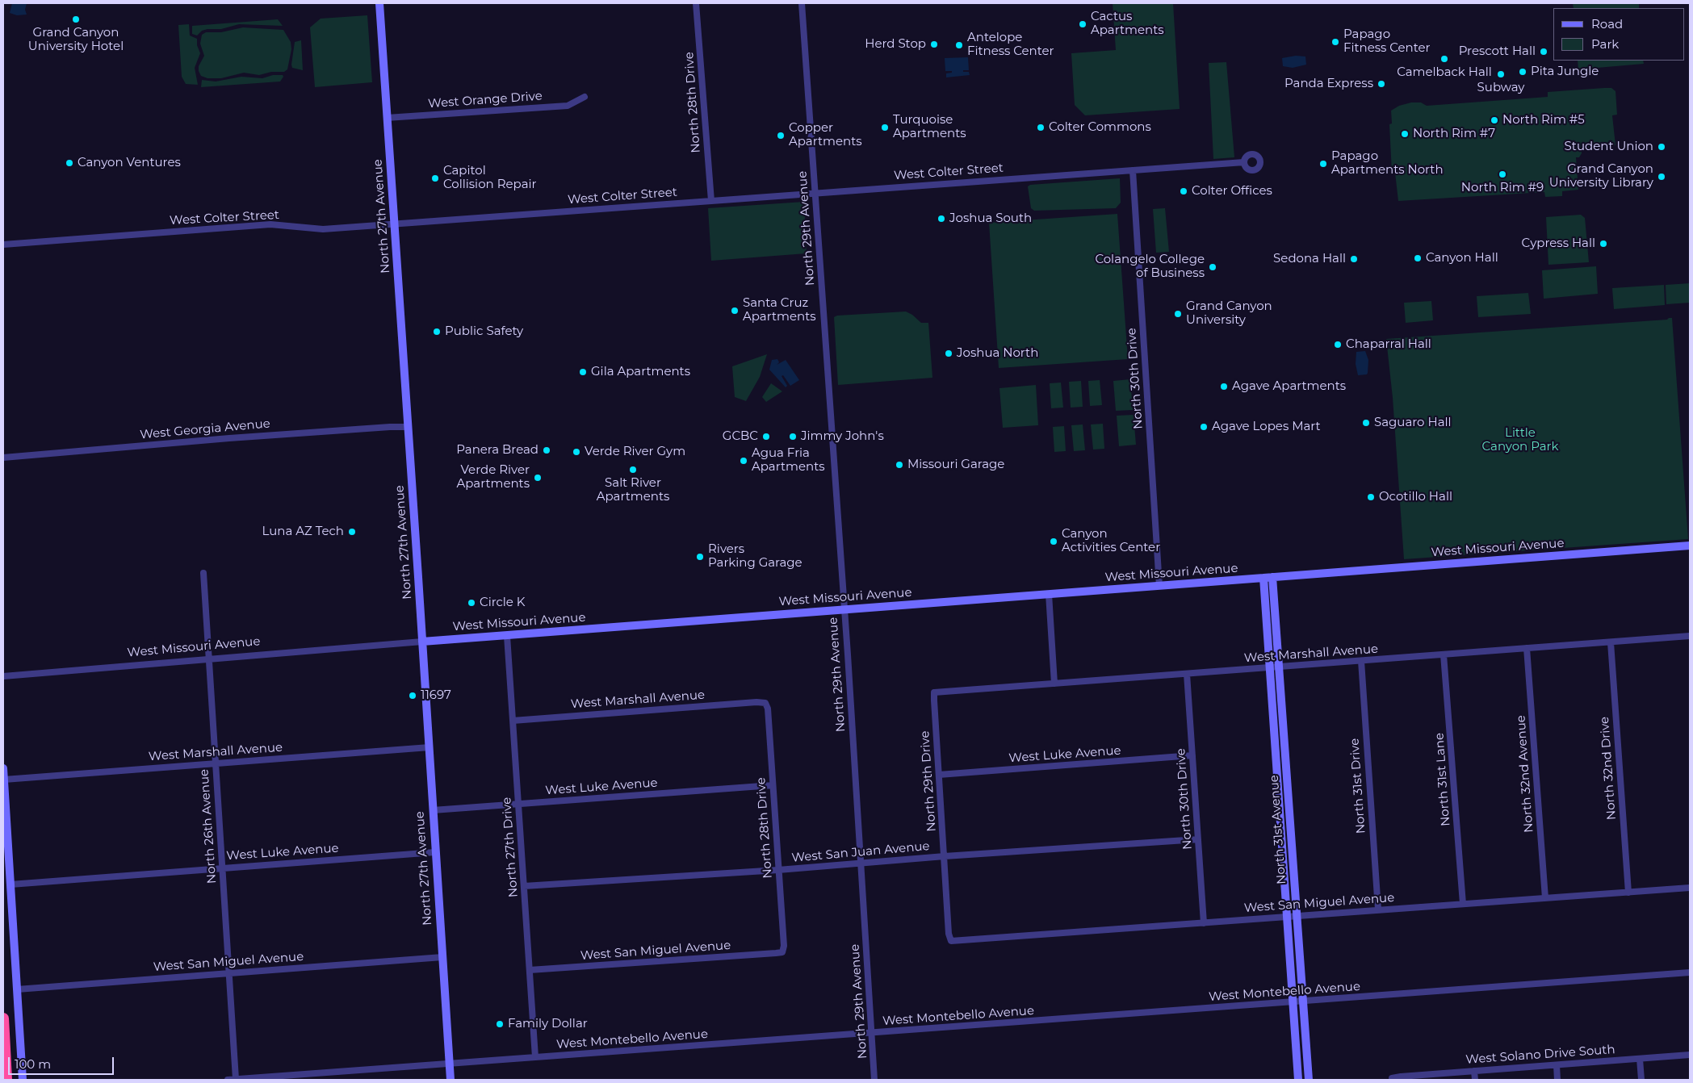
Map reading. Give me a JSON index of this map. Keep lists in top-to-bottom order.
{
  "streets": {
    "street": [
      "West Orange Drive",
      "North 28th Drive",
      "West Colter Street",
      "North 27th Avenue",
      "North 29th Avenue",
      "North 30th Drive",
      "West Georgia Avenue",
      "West Missouri Avenue",
      "West Marshall Avenue",
      "West Luke Avenue",
      "North 32nd Drive",
      "North 32nd Avenue",
      "North 31st Lane",
      "North 29th Drive",
      "North 31st Drive",
      "North 26th Avenue",
      "North 31st Avenue",
      "North 27th Drive",
      "West San Juan Avenue",
      "West San Miguel Avenue",
      "West Montebello Avenue",
      "West Solano Drive South"
    ]
  },
  "crossings": [
    ["West Orange Drive", "North 27th Avenue"],
    ["North 28th Drive", "West Colter Street"],
    ["North 28th Drive", "West Marshall Avenue"],
    ["North 28th Drive", "West Luke Avenue"],
    ["North 28th Drive", "West San Juan Avenue"],
    ["North 28th Drive", "West San Miguel Avenue"],
    ["West Colter Street", "North 27th Avenue"],
    ["West Colter Street", "North 29th Avenue"],
    ["West Colter Street", "North 30th Drive"],
    ["North 27th Avenue", "West Georgia Avenue"],
    ["North 27th Avenue", "West Missouri Avenue"],
    ["North 27th Avenue", "West Marshall Avenue"],
    ["North 27th Avenue", "West Luke Avenue"],
    ["North 27th Avenue", "West San Miguel Avenue"],
    ["North 27th Avenue", "West Montebello Avenue"],
    ["North 29th Avenue", "West Missouri Avenue"],
    ["North 29th Avenue", "West San Juan Avenue"],
    ["North 29th Avenue", "West Montebello Avenue"],
    ["North 30th Drive", "West Missouri Avenue"],
    ["North 30th Drive", "West Marshall Avenue"],
    ["North 30th Drive", "West Luke Avenue"],
    ["North 30th Drive", "West San Juan Avenue"],
    ["North 30th Drive", "West San Miguel Avenue"],
    ["West Missouri Avenue", "North 26th Avenue"],
    ["West Missouri Avenue", "North 31st Avenue"],
    ["West Missouri Avenue", "North 27th Drive"],
    ["West Marshall Avenue", "North 32nd Drive"],
    ["West Marshall Avenue", "North 32nd Avenue"],
    ["West Marshall Avenue", "North 31st Lane"],
    ["West Marshall Avenue", "North 29th Drive"],
    ["West Marshall Avenue", "North 31st Drive"],
    ["West Marshall Avenue", "North 26th Avenue"],
    ["West Marshall Avenue", "North 31st Avenue"],
    ["West Marshall Avenue", "North 27th Drive"],
    ["West Luke Avenue", "North 29th Drive"],
    ["West Luke Avenue", "North 26th Avenue"],
    ["West Luke Avenue", "North 27th Drive"],
    ["North 32nd Drive", "West San Miguel Avenue"],
    ["North 32nd Avenue", "West San Miguel Avenue"],
    ["North 31st Lane", "West San Miguel Avenue"],
    ["North 29th Drive", "West San Juan Avenue"],
    ["North 29th Drive", "West San Miguel Avenue"],
    ["North 31st Drive", "West San Miguel Avenue"],
    ["North 26th Avenue", "West San Miguel Avenue"],
    ["North 26th Avenue", "West Montebello Avenue"],
    ["North 31st Avenue", "West San Miguel Avenue"],
    ["North 31st Avenue", "West Montebello Avenue"],
    ["North 27th Drive", "West San Juan Avenue"],
    ["North 27th Drive", "West San Miguel Avenue"],
    ["North 27th Drive", "West Montebello Avenue"]
  ],
  "parks": ["Little Canyon Park"],
  "places": [
    "Grand Canyon University Hotel",
    "Cactus Apartments",
    "Papago Fitness Center",
    "Herd Stop",
    "Antelope Fitness Center",
    "Prescott Hall",
    "Camelback Hall",
    "Pita Jungle",
    "Subway",
    "Panda Express",
    "North Rim #5",
    "Turquoise Apartments",
    "Colter Commons",
    "North Rim #7",
    "Copper Apartments",
    "Student Union",
    "Canyon Ventures",
    "Papago Apartments North",
    "North Rim #9",
    "Grand Canyon University Library",
    "Capitol Collision Repair",
    "Colter Offices",
    "Joshua South",
    "Cypress Hall",
    "Canyon Hall",
    "Sedona Hall",
    "Colangelo College of Business",
    "Santa Cruz Apartments",
    "Grand Canyon University",
    "Public Safety",
    "Chaparral Hall",
    "Joshua North",
    "Gila Apartments",
    "Agave Apartments",
    "Saguaro Hall",
    "Agave Lopes Mart",
    "GCBC",
    "Jimmy John's",
    "Panera Bread",
    "Verde River Gym",
    "Agua Fria Apartments",
    "Missouri Garage",
    "Salt River Apartments",
    "Verde River Apartments",
    "Ocotillo Hall",
    "Luna AZ Tech",
    "Canyon Activities Center",
    "Rivers Parking Garage",
    "Circle K",
    "11697",
    "Family Dollar"
  ],
  "legend": ["Road", "Park"],
  "scale_bar": "100 m"
}
